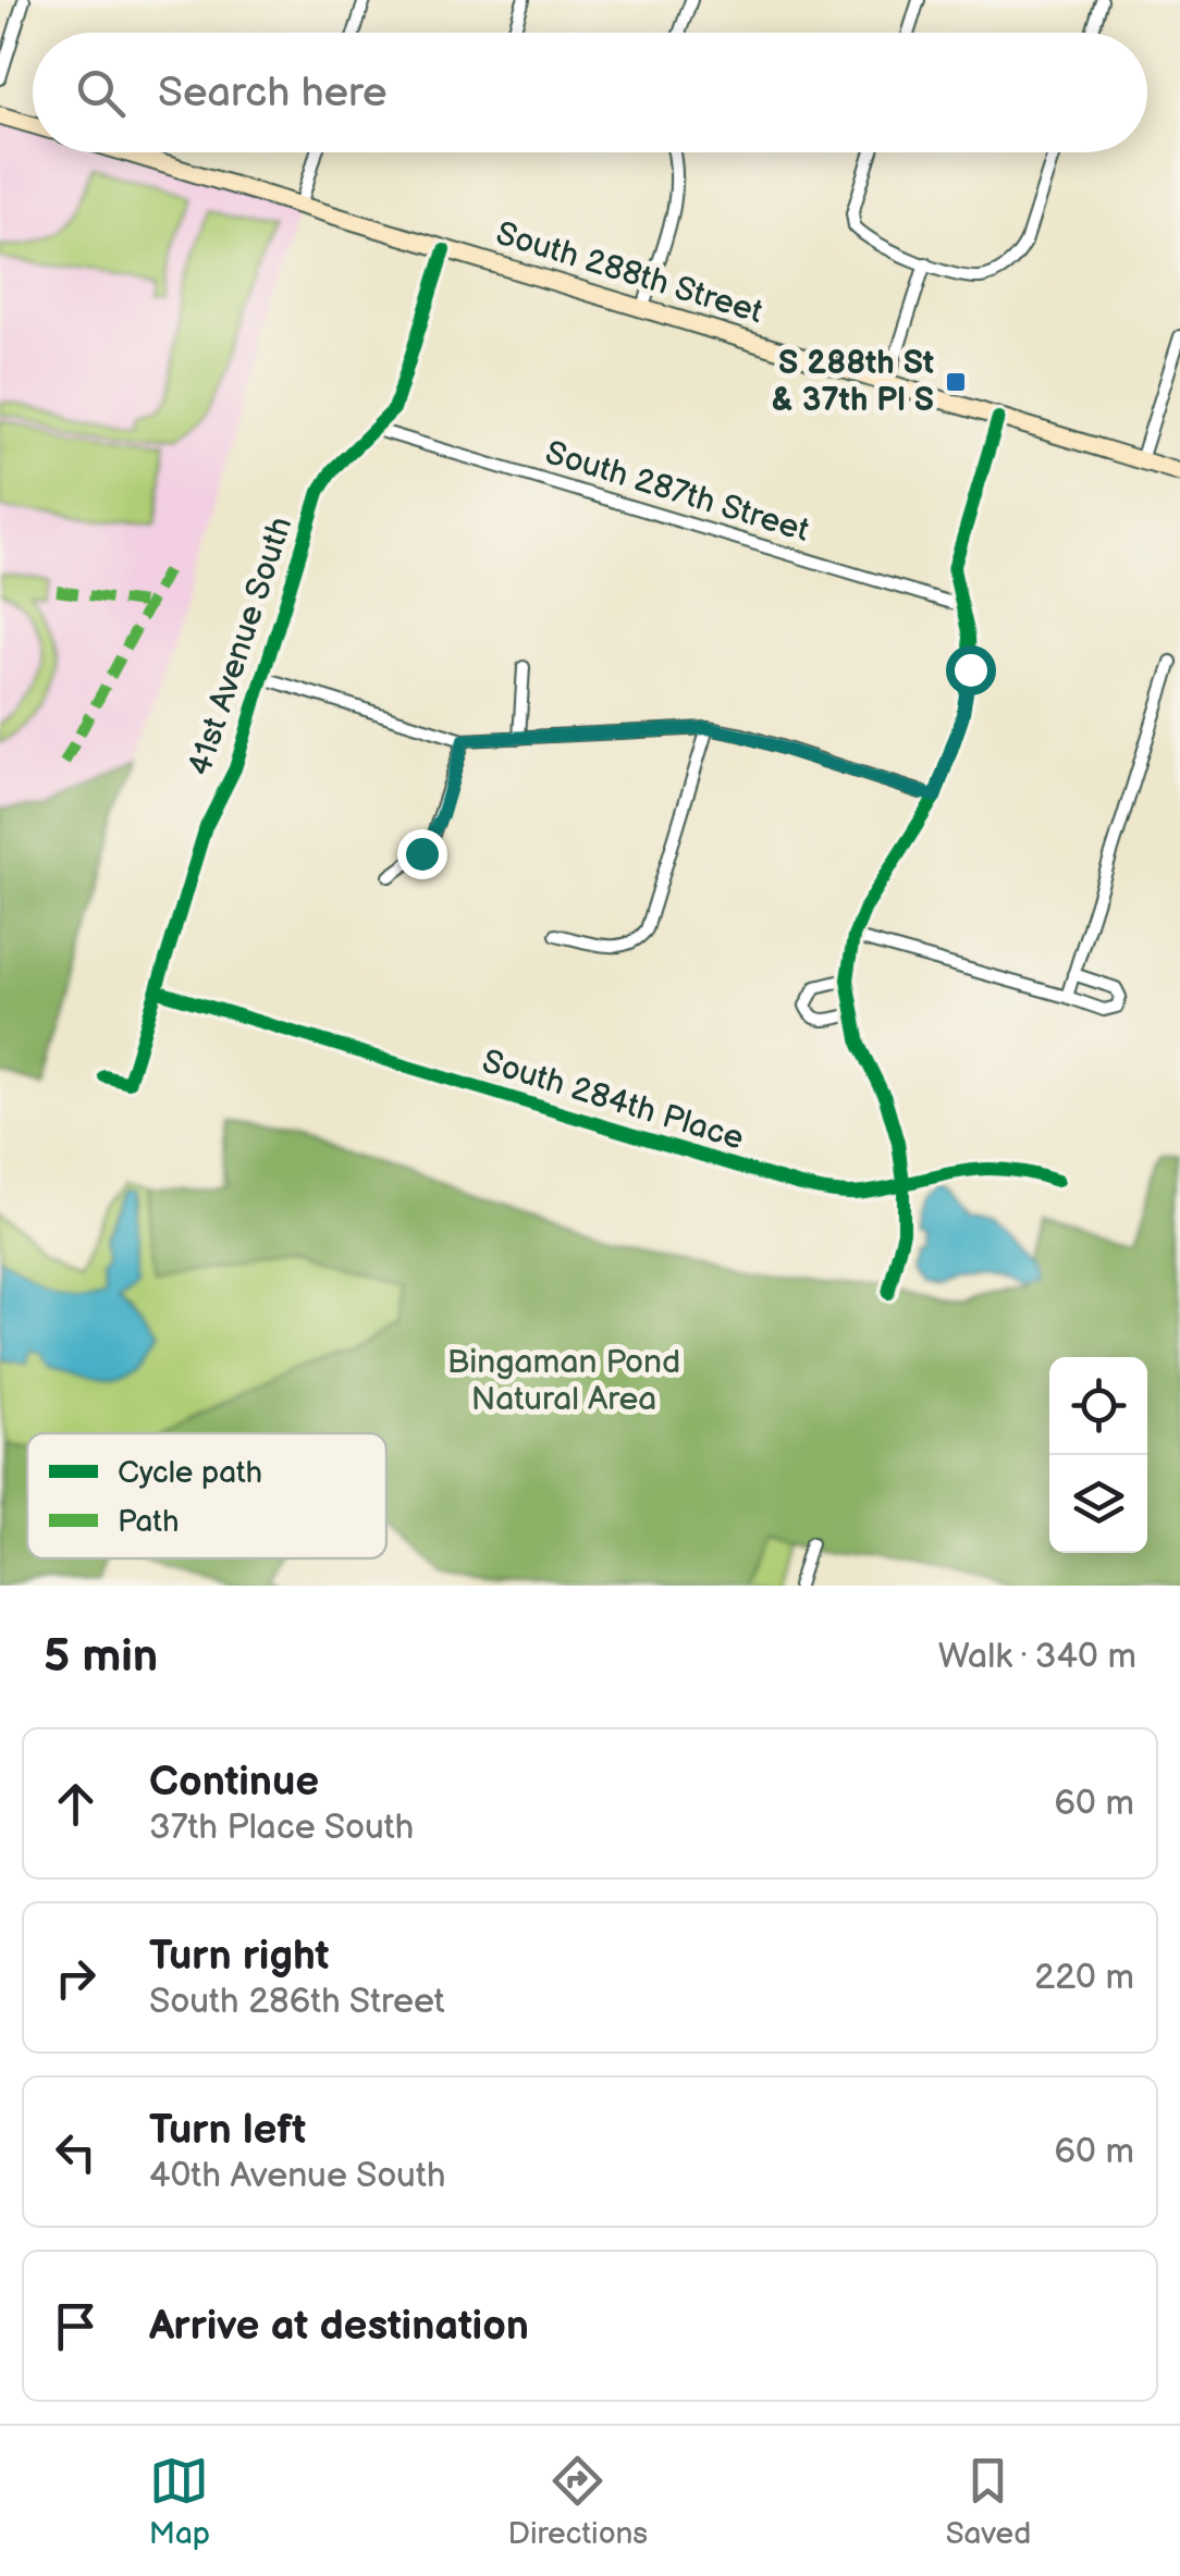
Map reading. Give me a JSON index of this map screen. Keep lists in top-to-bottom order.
{
  "streets": {
    "main road": ["South 288th Street"],
    "street": ["South 287th Street", "41st Avenue South", "South 284th Place"]
  },
  "crossings": [
    ["South 288th Street", "41st Avenue South"],
    ["South 287th Street", "41st Avenue South"],
    ["41st Avenue South", "South 284th Place"]
  ],
  "parks": ["Bingaman Pond Natural Area"],
  "places": {
    "transit": ["S 288th St & 37th Pl S"]
  },
  "legend": ["Cycle path", "Path"],
  "page": {
    "search": "Search here",
    "heading": ["5 min", "Walk · 340 m"],
    "list": [
      ["Continue", "37th Place South", "60 m"],
      ["Turn right", "South 286th Street", "220 m"],
      ["Turn left", "40th Avenue South", "60 m"],
      "Arrive at destination"
    ],
    "nav": ["Map", "Directions", "Saved"]
  }
}
